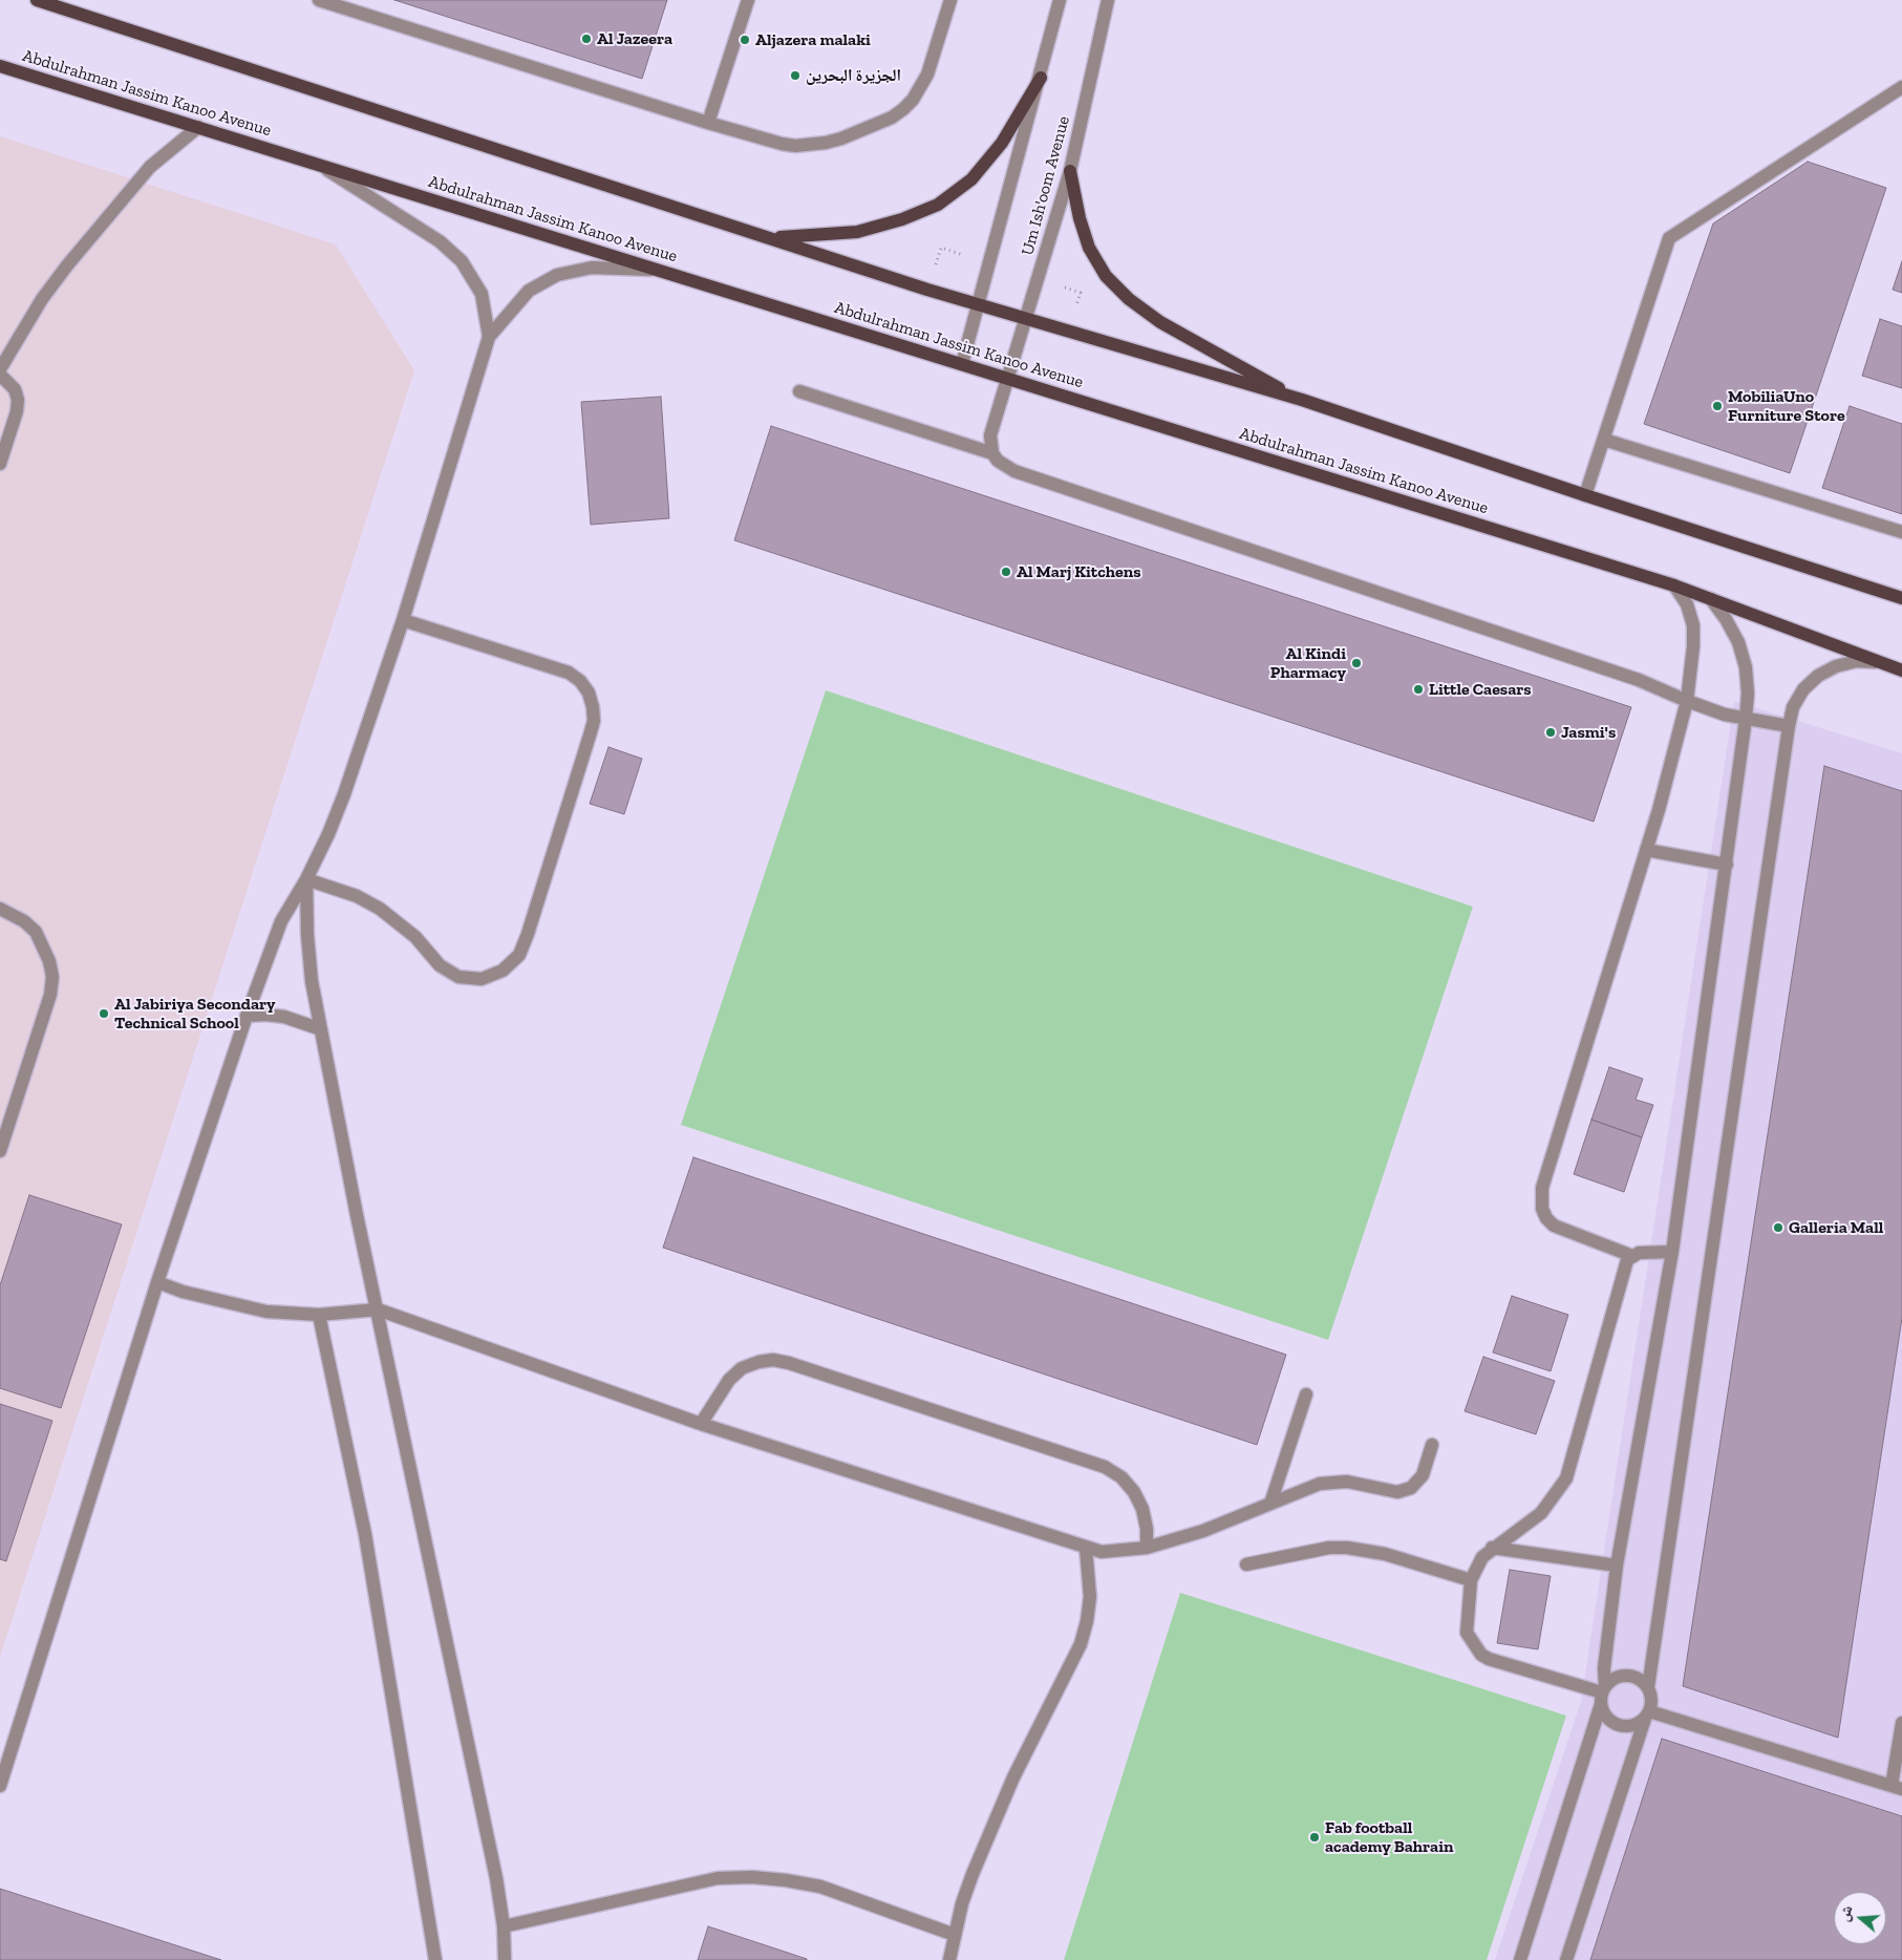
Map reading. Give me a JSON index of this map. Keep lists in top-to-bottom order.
{
  "streets": {
    "main road": ["Abdulrahman Jassim Kanoo Avenue"],
    "street": ["Um Ish'oom Avenue"]
  },
  "crossings": [
    ["Abdulrahman Jassim Kanoo Avenue", "Um Ish'oom Avenue"]
  ],
  "places": [
    "Al Jazeera",
    "Aljazera malaki",
    "الجزيرة البحرين",
    "MobiliaUno Furniture Store",
    "Al Marj Kitchens",
    "Al Kindi Pharmacy",
    "Little Caesars",
    "Jasmi's",
    "Al Jabiriya Secondary Technical School",
    "Galleria Mall",
    "Fab football academy Bahrain"
  ],
  "north": "left"
}
